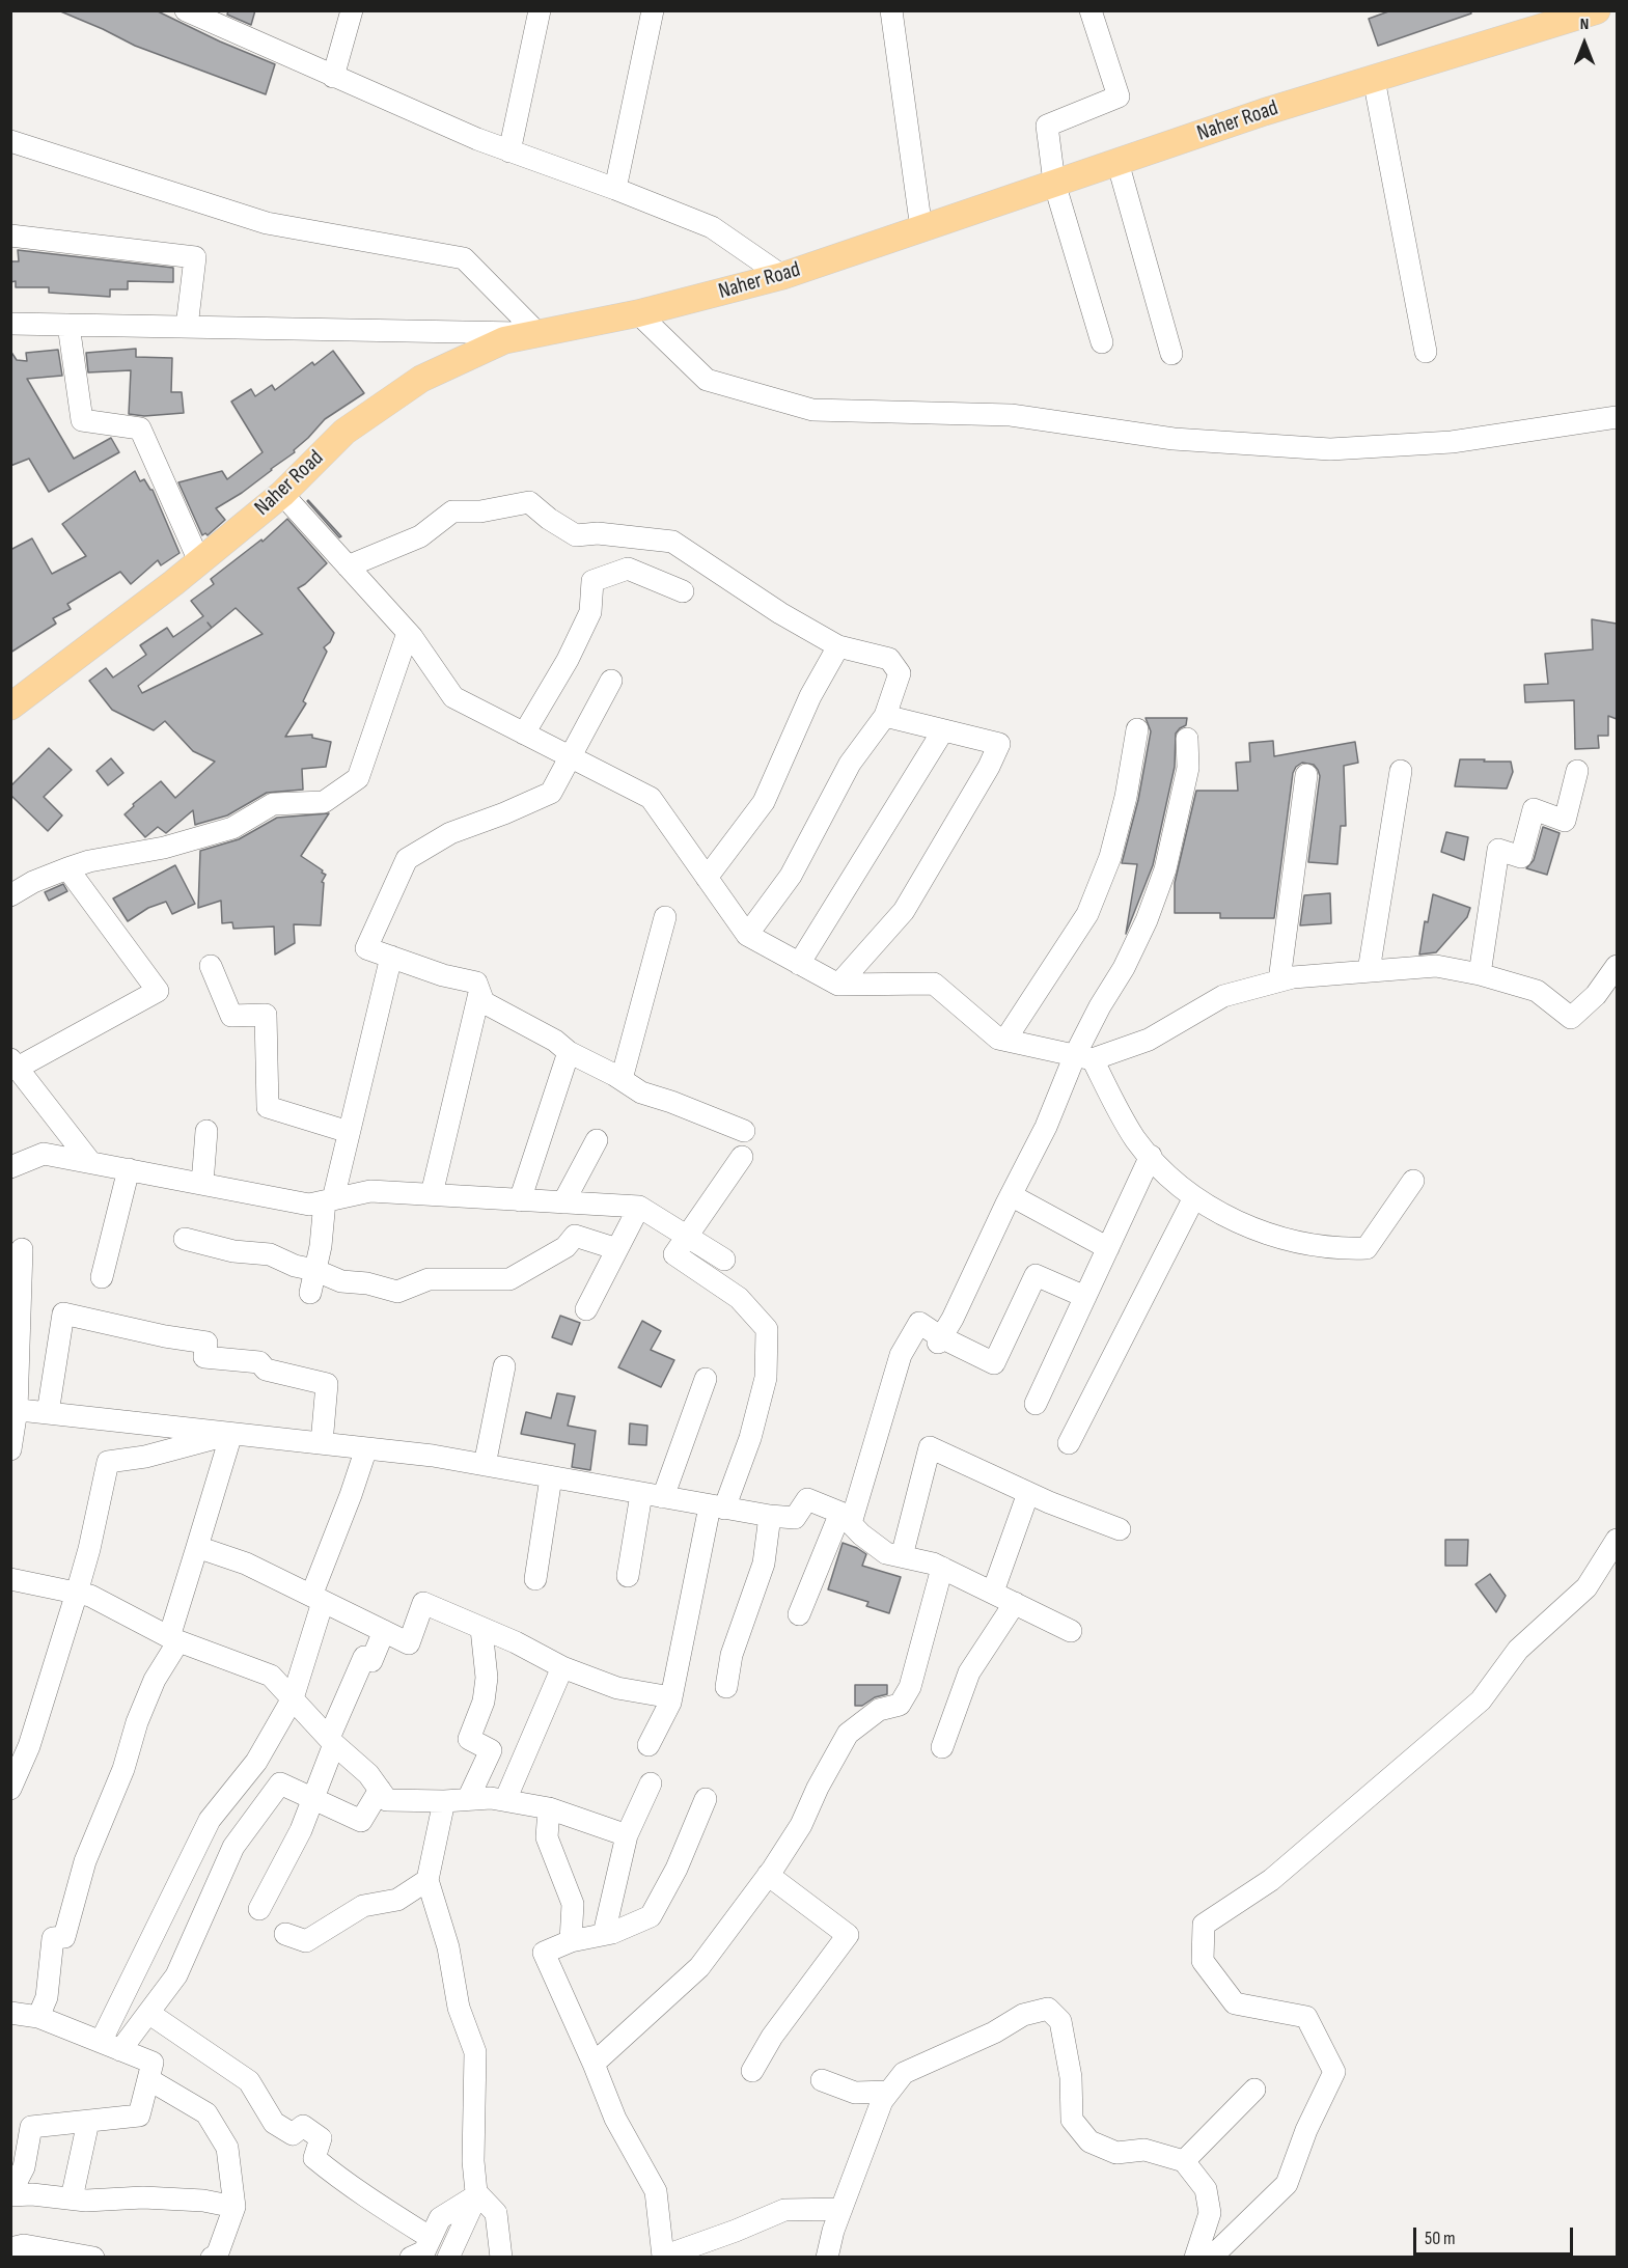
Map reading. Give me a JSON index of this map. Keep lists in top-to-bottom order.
{
  "streets": {
    "main road": ["Naher Road"]
  },
  "scale_bar": "50 m",
  "north": "top"
}
